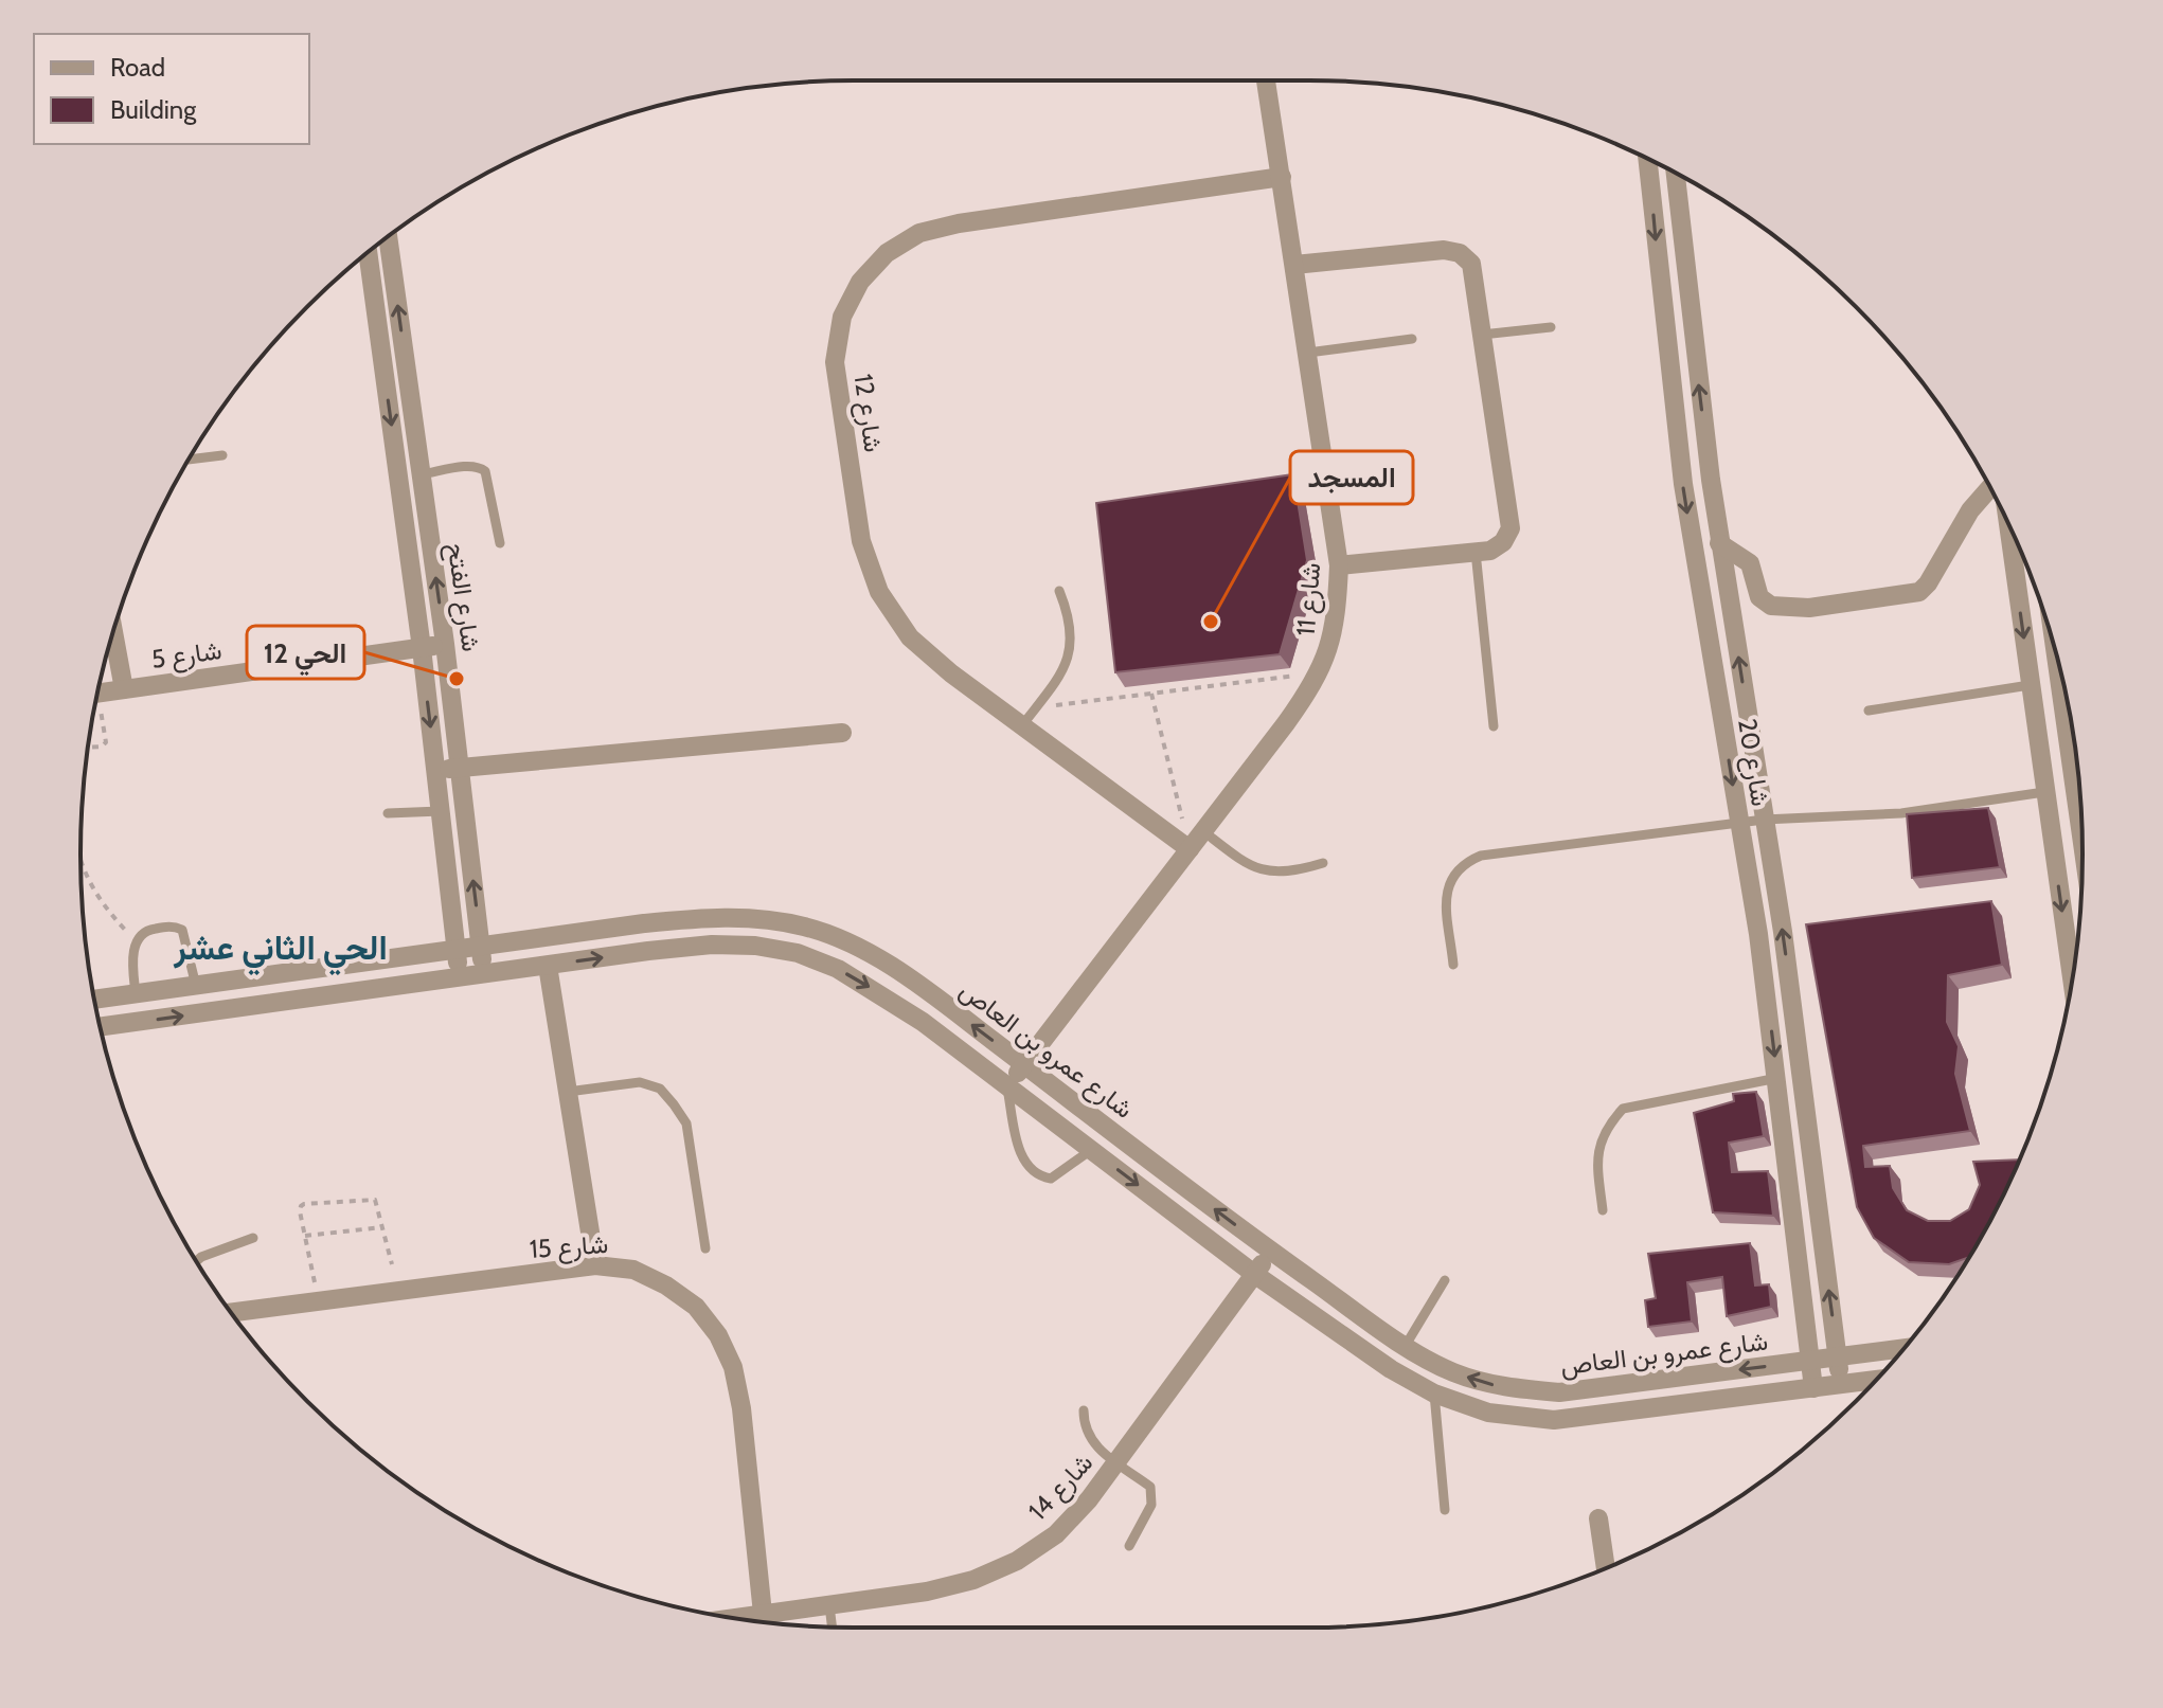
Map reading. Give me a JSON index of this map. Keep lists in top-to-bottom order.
{
  "streets": {
    "street": [
      "شارع 12",
      "شارع الفتح",
      "شارع 11",
      "شارع 5",
      "شارع 20",
      "شارع عمرو بن العاص",
      "شارع 15",
      "شارع 14"
    ]
  },
  "crossings": [
    ["شارع 12", "شارع 11"],
    ["شارع الفتح", "شارع 5"],
    ["شارع الفتح", "شارع عمرو بن العاص"],
    ["شارع 11", "شارع عمرو بن العاص"],
    ["شارع 20", "شارع عمرو بن العاص"],
    ["شارع عمرو بن العاص", "شارع 14"],
    ["شارع 15", "شارع 14"]
  ],
  "districts": ["الحي الثاني عشر"],
  "places": ["المسجد", "الحي 12"],
  "legend": ["Road", "Building"]
}
